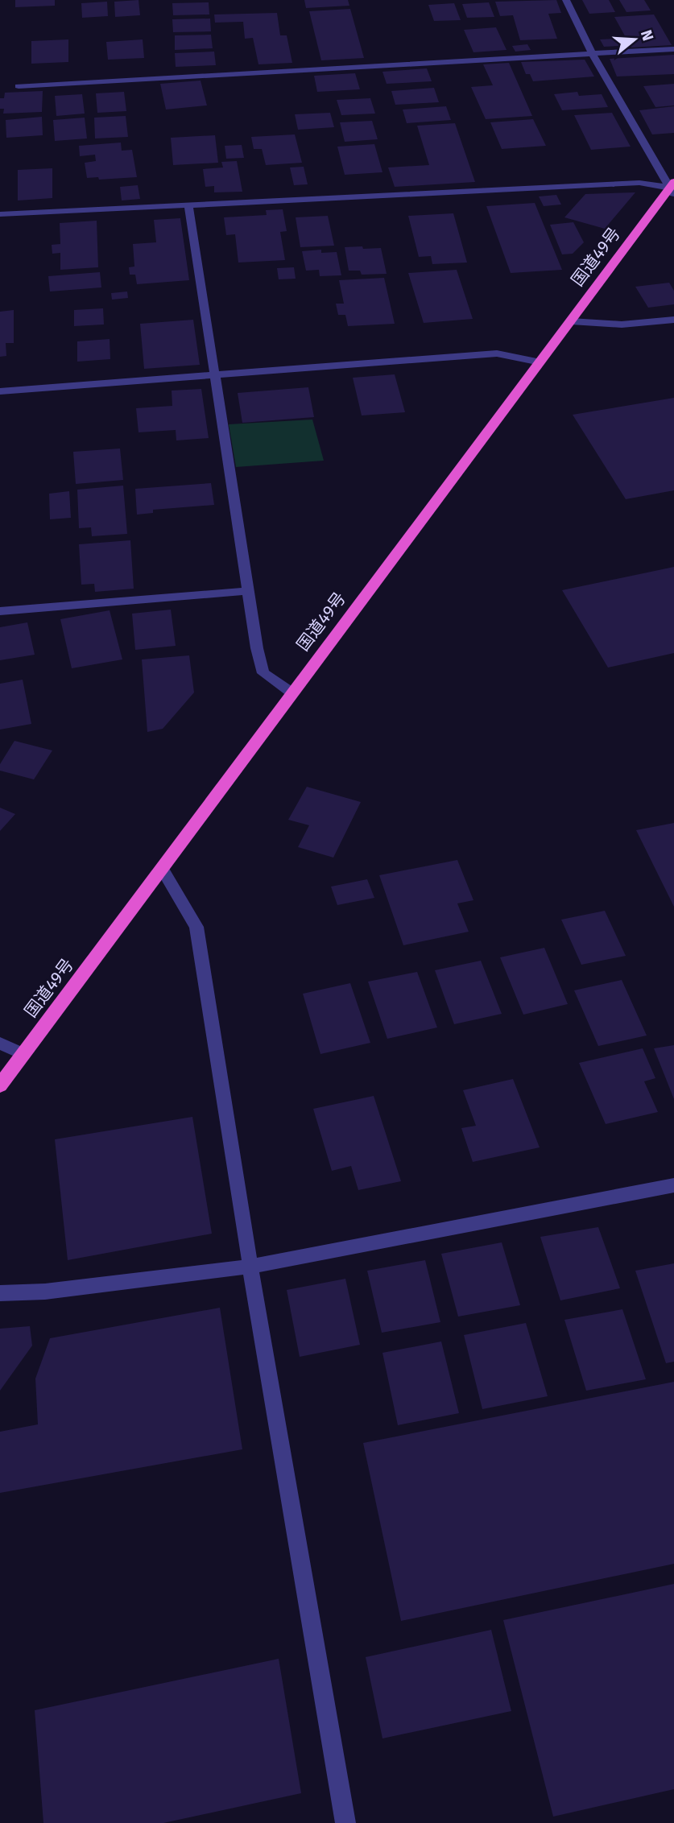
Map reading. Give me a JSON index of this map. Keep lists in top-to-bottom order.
{
  "streets": {
    "highway": ["国道49号"]
  },
  "north": "right"
}
